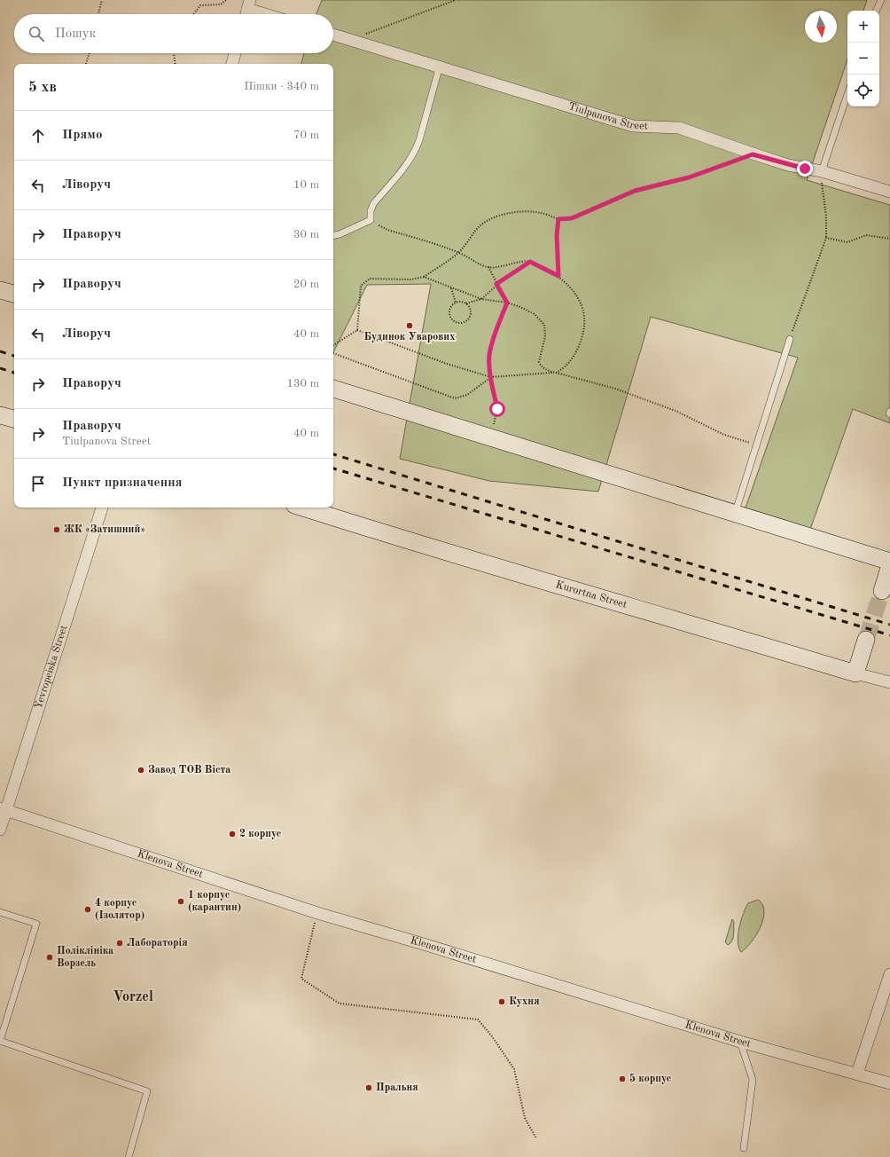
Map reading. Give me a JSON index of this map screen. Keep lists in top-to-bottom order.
{
  "streets": {
    "street": [
      "Tiulpanova Street",
      "Kurortna Street",
      "Yevropeiska Street",
      "Klenova Street"
    ]
  },
  "crossings": [
    ["Yevropeiska Street", "Klenova Street"]
  ],
  "districts": ["Vorzel"],
  "places": [
    "Будинок Уварових",
    "ЖК «Затишний»",
    "Завод ТОВ Віста",
    "2 корпус",
    "1 корпус (карантин)",
    "4 корпус (Ізолятор)",
    "Лабораторія",
    "Поліклініка Ворзель",
    "Кухня",
    "5 корпус",
    "Пральня"
  ],
  "north": "bottom",
  "page": {
    "map_buttons": ["+", "−"],
    "search": "Пошук",
    "heading": ["5 хв", "Пішки · 340 m"],
    "list": [
      ["Прямо", "70 m"],
      ["Ліворуч", "10 m"],
      ["Праворуч", "30 m"],
      ["Праворуч", "20 m"],
      ["Ліворуч", "40 m"],
      ["Праворуч", "130 m"],
      ["Праворуч", "Tiulpanova Street", "40 m"],
      "Пункт призначення"
    ]
  }
}
